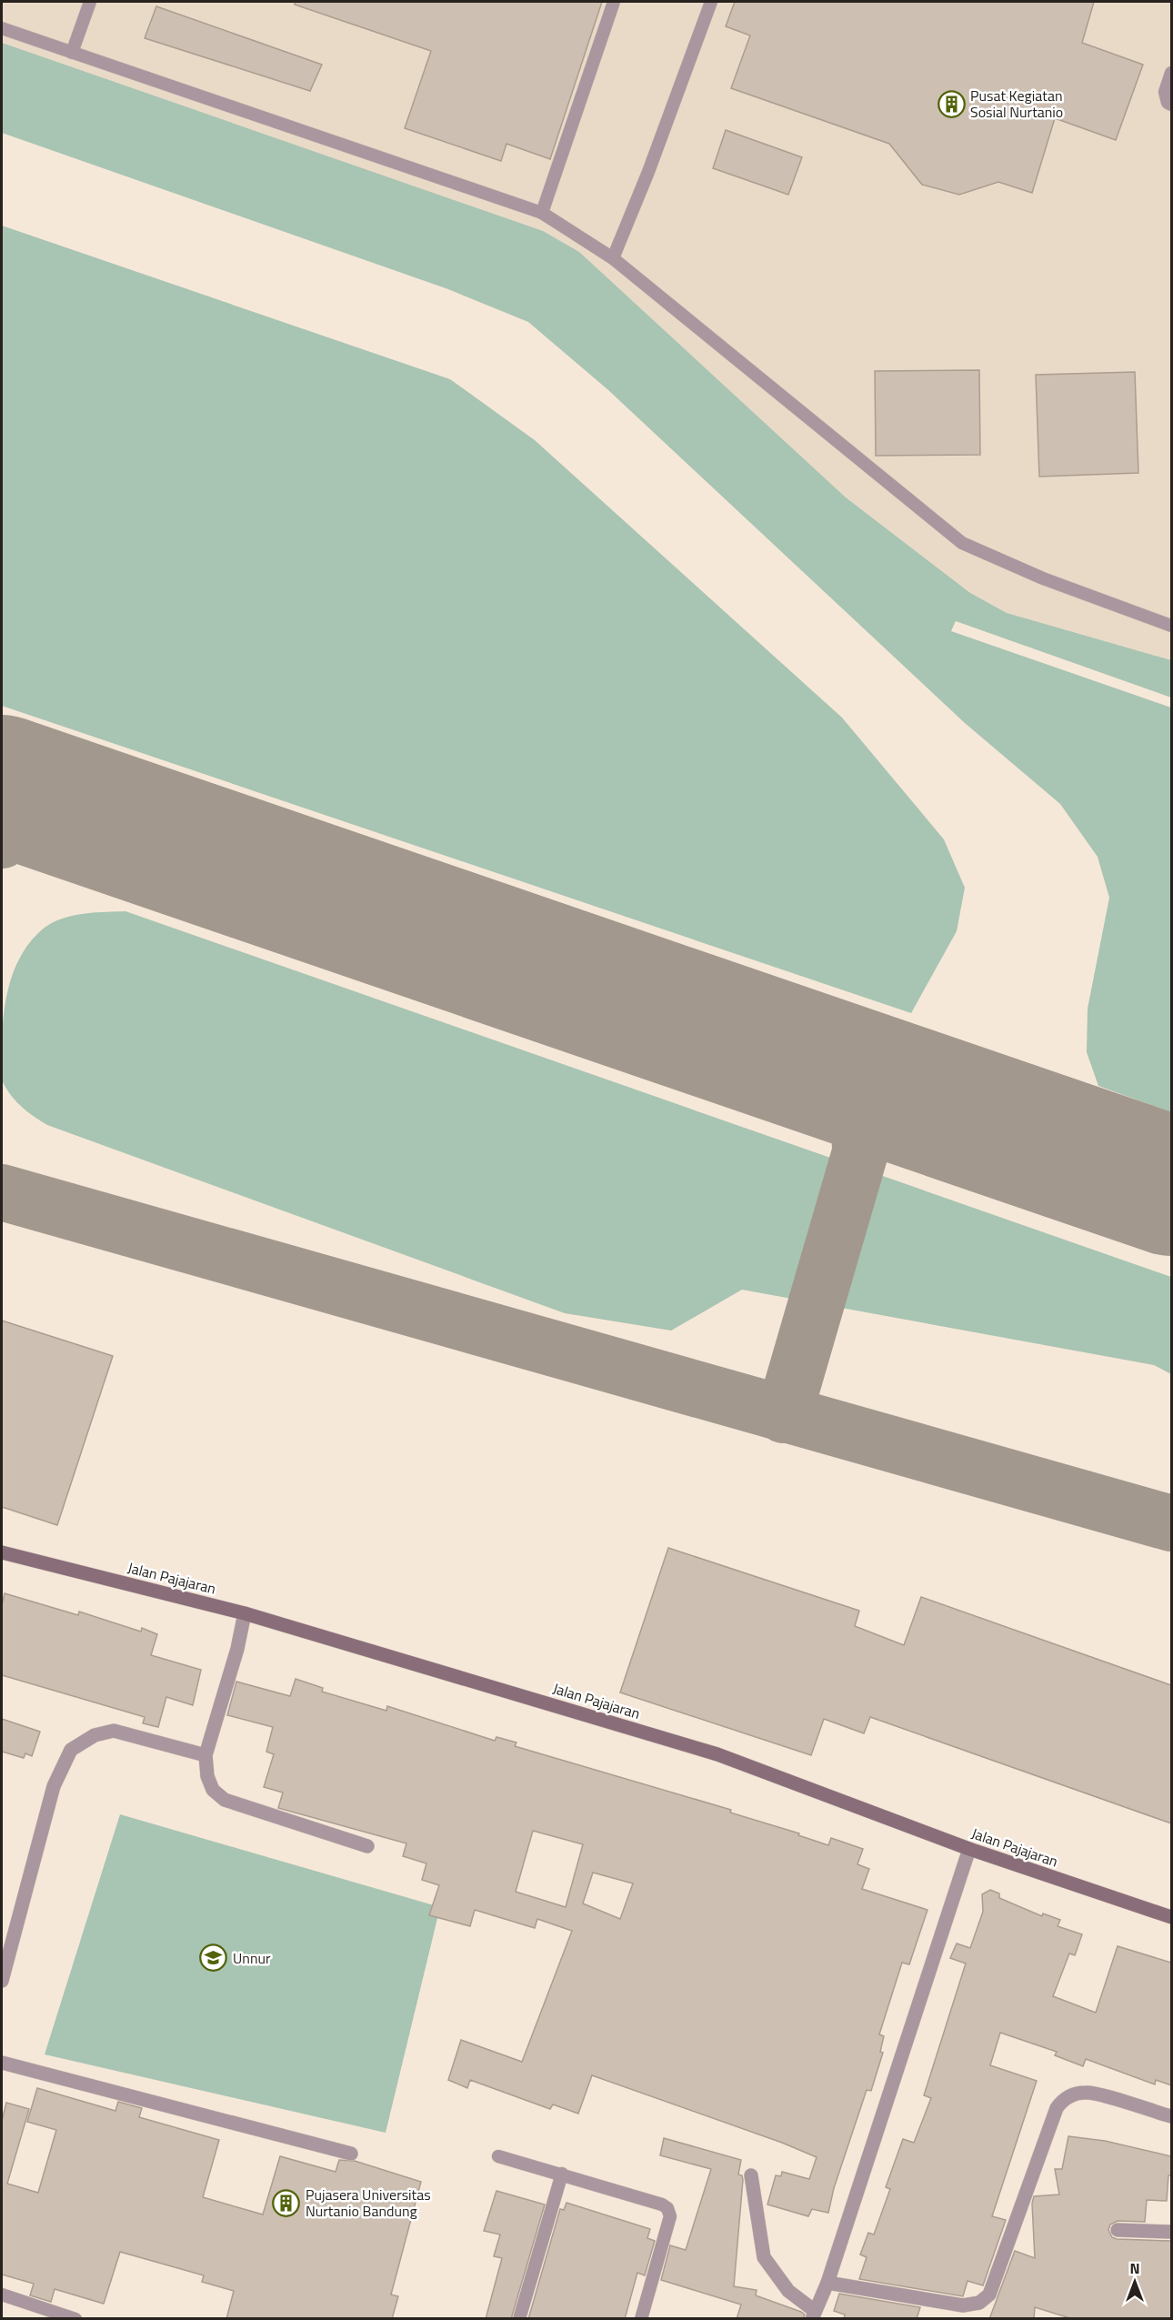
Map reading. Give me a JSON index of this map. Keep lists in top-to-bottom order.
{
  "streets": {
    "main road": ["Jalan Pajajaran"]
  },
  "places": {
    "building": ["Pusat Kegiatan Sosial Nurtanio", "Pujasera Universitas Nurtanio Bandung"],
    "school or university": ["Unnur"]
  },
  "north": "top"
}
